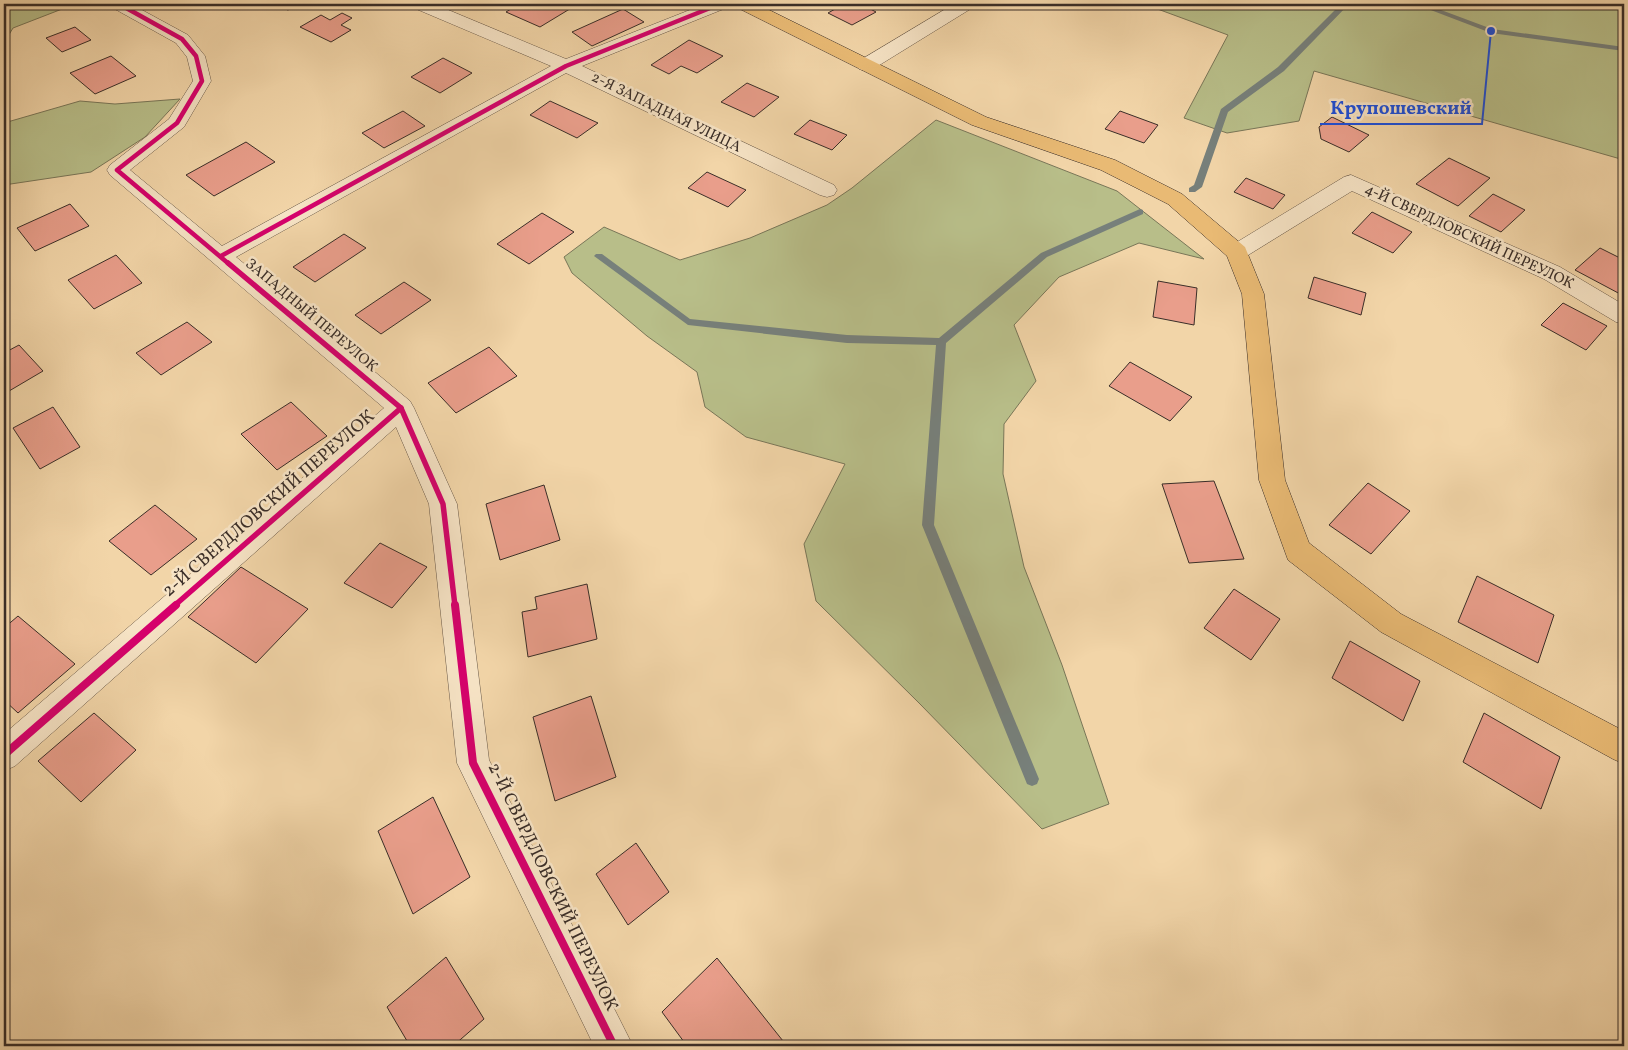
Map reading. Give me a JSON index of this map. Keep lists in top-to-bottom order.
{
  "streets": {
    "street": [
      "2-Я ЗАПАДНАЯ УЛИЦА",
      "4-Й СВЕРДЛОВСКИЙ ПЕРЕУЛОК",
      "ЗАПАДНЫЙ ПЕРЕУЛОК",
      "2-Й СВЕРДЛОВСКИЙ ПЕРЕУЛОК"
    ]
  },
  "crossings": [
    ["ЗАПАДНЫЙ ПЕРЕУЛОК", "2-Й СВЕРДЛОВСКИЙ ПЕРЕУЛОК"]
  ],
  "places": ["Крупошевский"]
}
